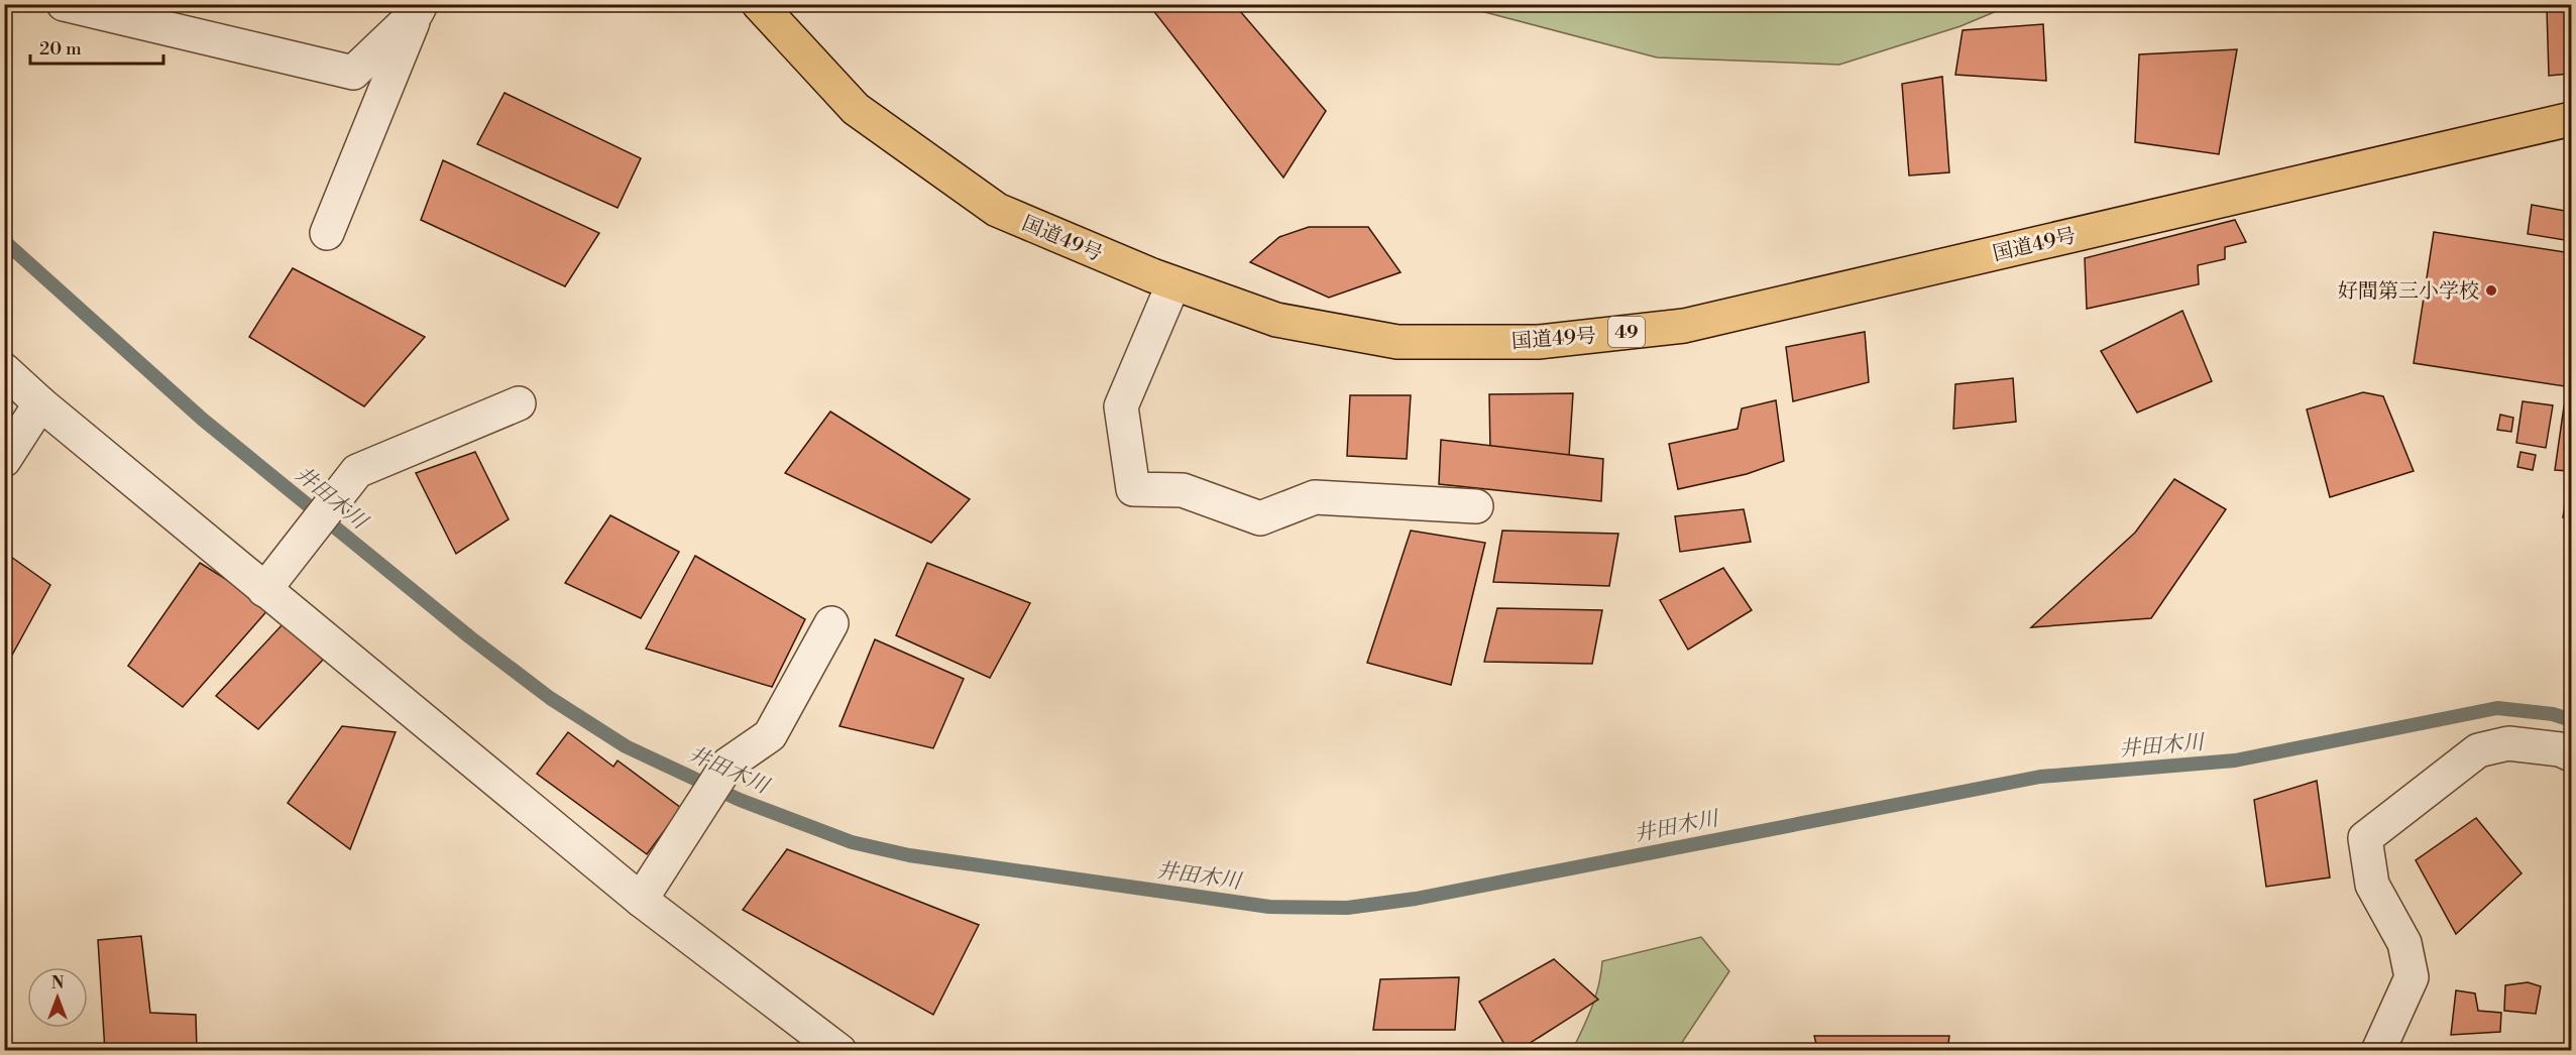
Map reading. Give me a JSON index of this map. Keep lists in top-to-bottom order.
{
  "streets": {
    "highway": ["国道49号", "49"]
  },
  "water": ["井田木川"],
  "places": ["好間第三小学校"],
  "scale_bar": "20 m",
  "north": "top"
}
